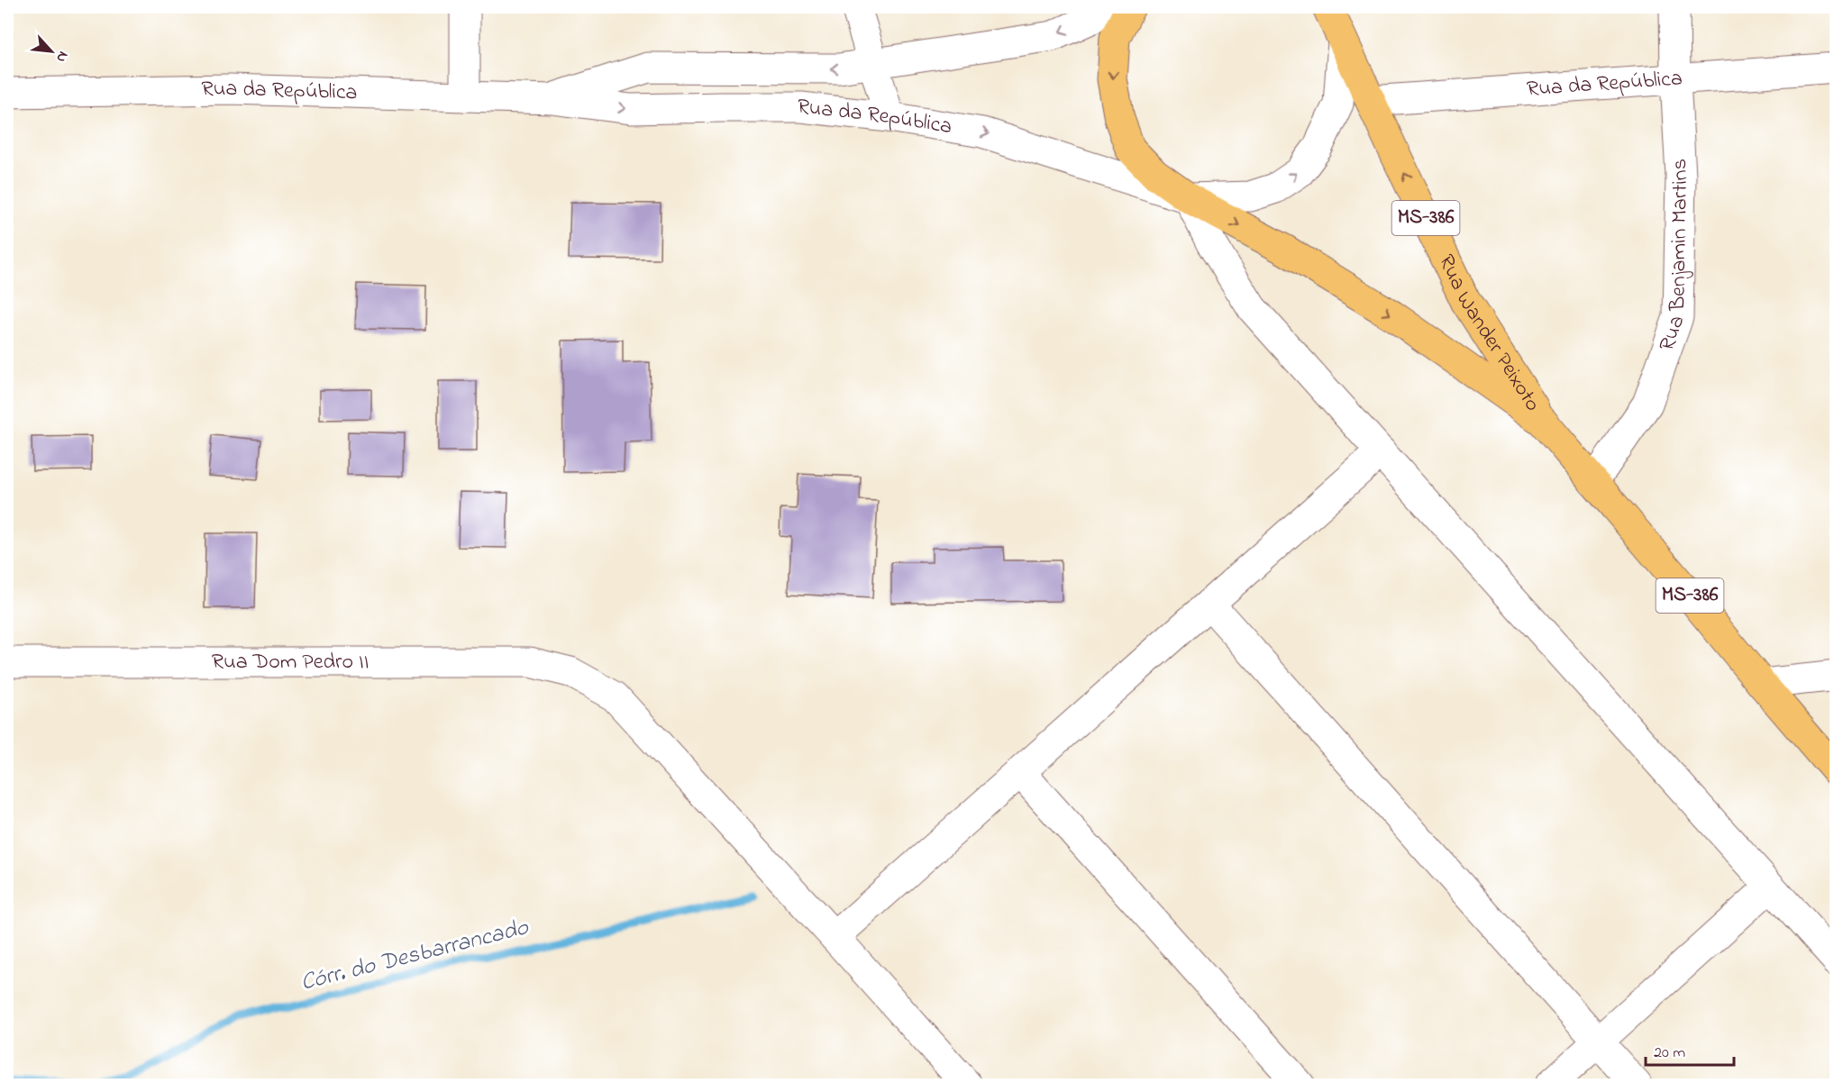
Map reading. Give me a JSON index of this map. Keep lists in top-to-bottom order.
{
  "streets": {
    "main road": ["MS-386", "Rua Wander Peixoto"],
    "street": ["Rua da República", "Rua Benjamin Martins", "Rua Dom Pedro II"]
  },
  "crossings": [
    ["Rua da República", "MS-386"],
    ["Rua da República", "Rua Benjamin Martins"],
    ["Rua da República", "Rua Wander Peixoto"],
    ["MS-386", "Rua Benjamin Martins"],
    ["MS-386", "Rua Wander Peixoto"]
  ],
  "one_way": ["Rua Wander Peixoto"],
  "water": ["Córr. do Desbarrancado"],
  "scale_bar": "20 m",
  "north": "bottom right"
}
